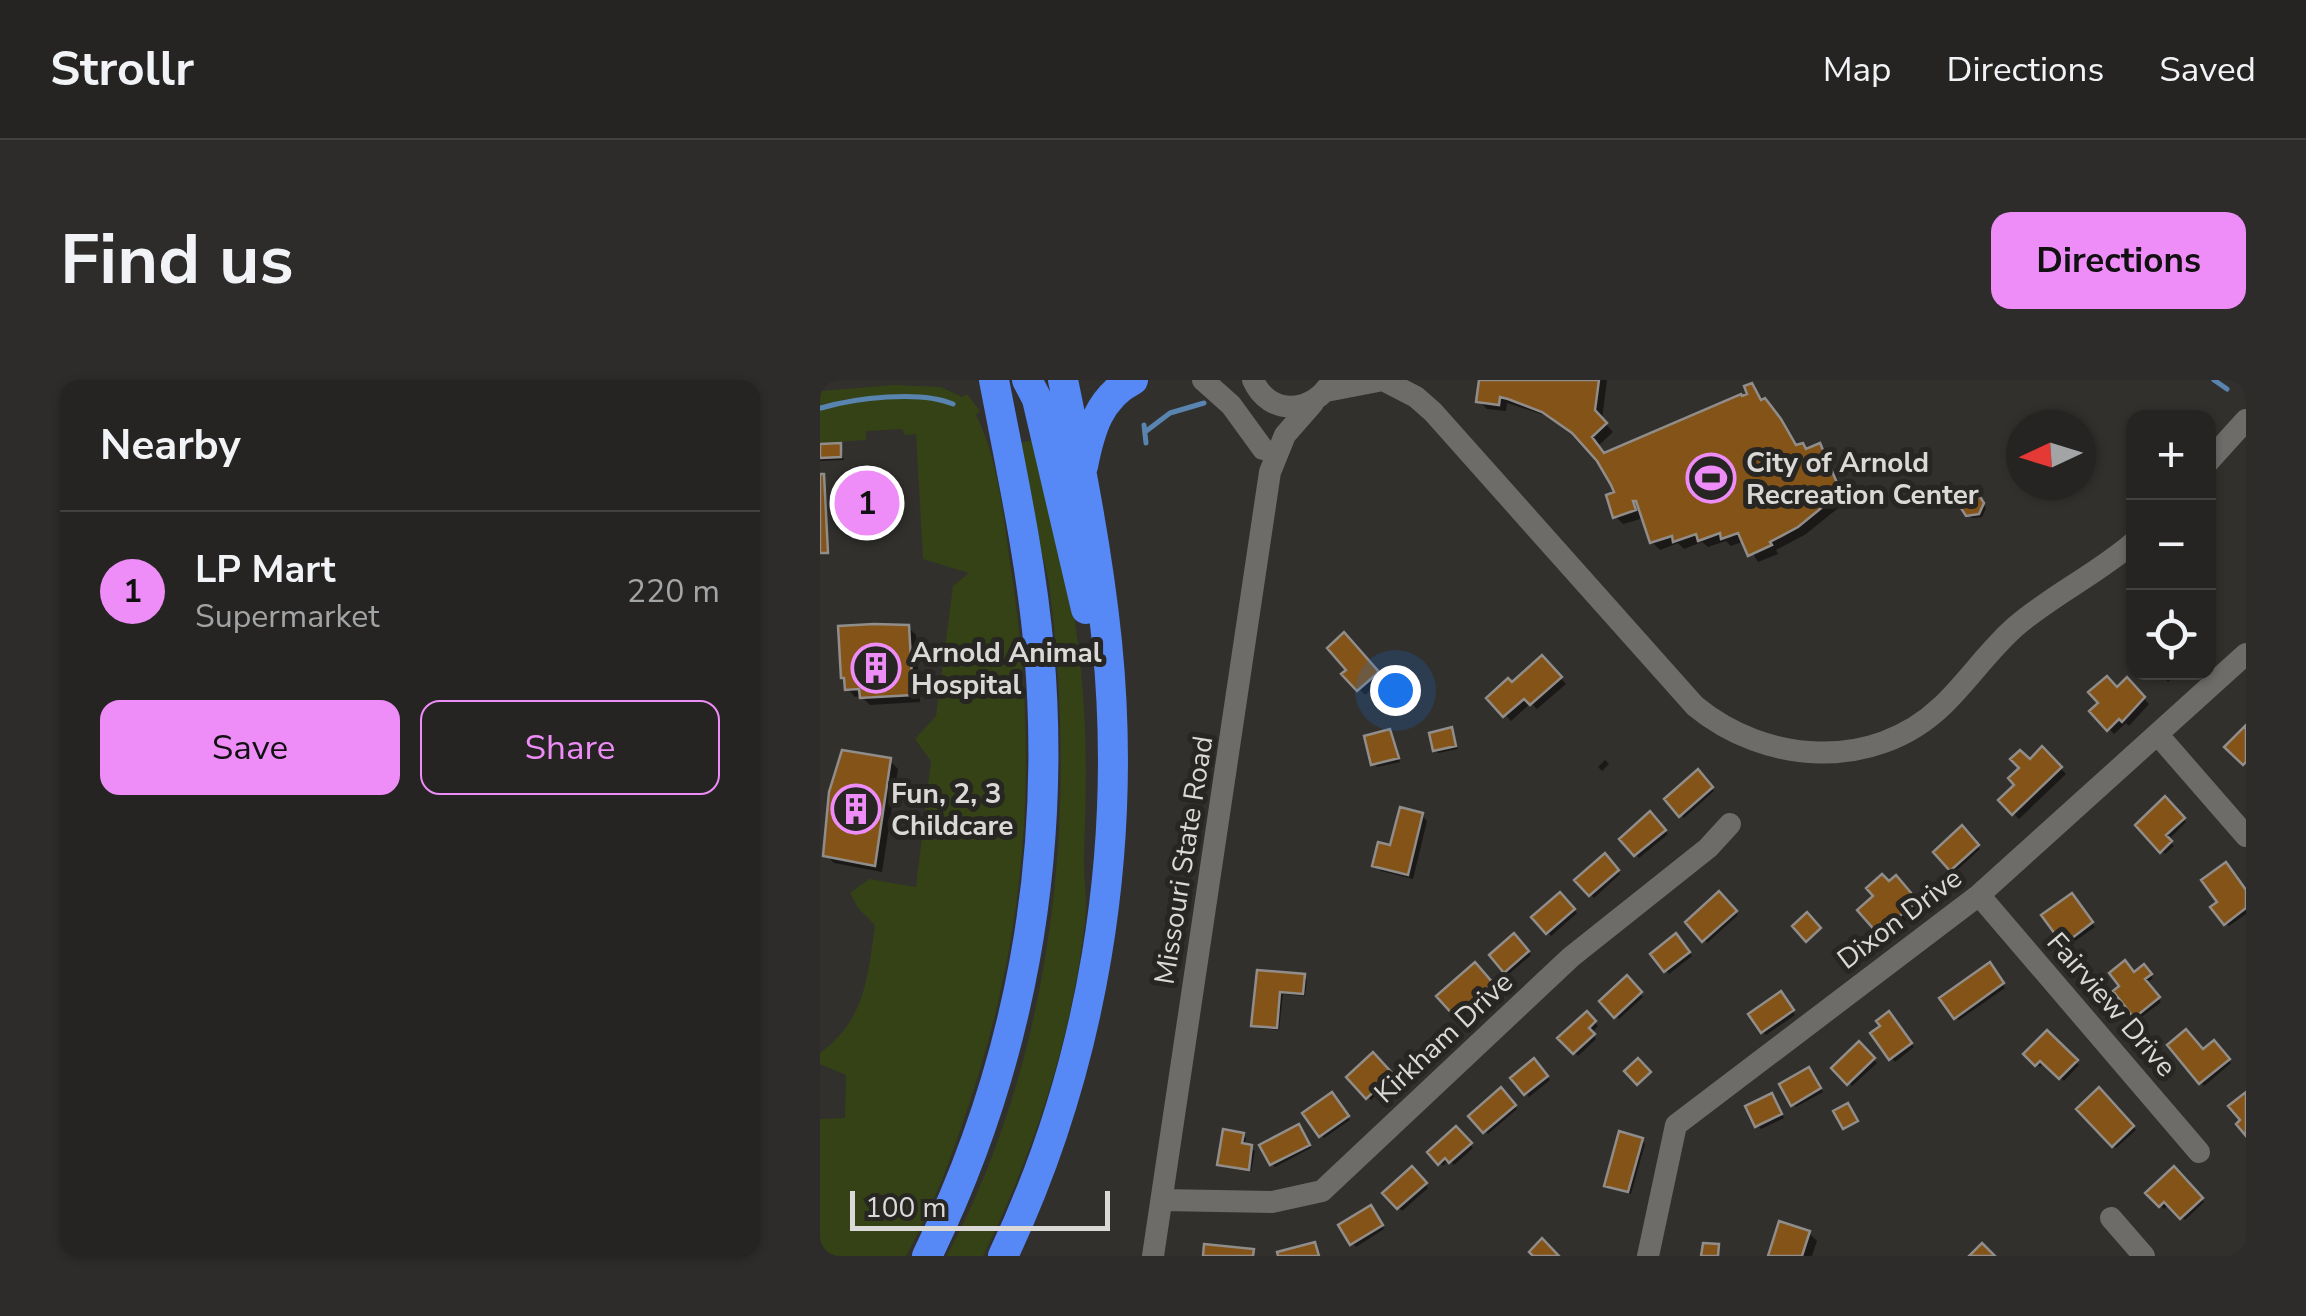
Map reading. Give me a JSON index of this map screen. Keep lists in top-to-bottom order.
{
  "streets": {
    "street": [
      "Missouri State Road",
      "Dixon Drive",
      "Fairview Drive",
      "Kirkham Drive"
    ]
  },
  "crossings": [
    ["Missouri State Road", "Kirkham Drive"],
    ["Dixon Drive", "Fairview Drive"]
  ],
  "places": {
    "sports": ["City of Arnold Recreation Center"],
    "building": ["Arnold Animal Hospital", "Fun, 2, 3 Childcare"]
  },
  "scale_bar": "100 m",
  "north": "left",
  "page": {
    "header": "Strollr",
    "nav": ["Map", "Directions", "Saved"],
    "title": "Find us",
    "buttons": [
      "Directions",
      ["Save", "Share"]
    ],
    "heading": "Nearby",
    "map_buttons": ["+", "−"],
    "pins": "1",
    "list": [
      {
        "mark": "1",
        "name": "LP Mart",
        "note": "Supermarket",
        "value": "220 m"
      }
    ],
    "scale": "100 m"
  }
}
